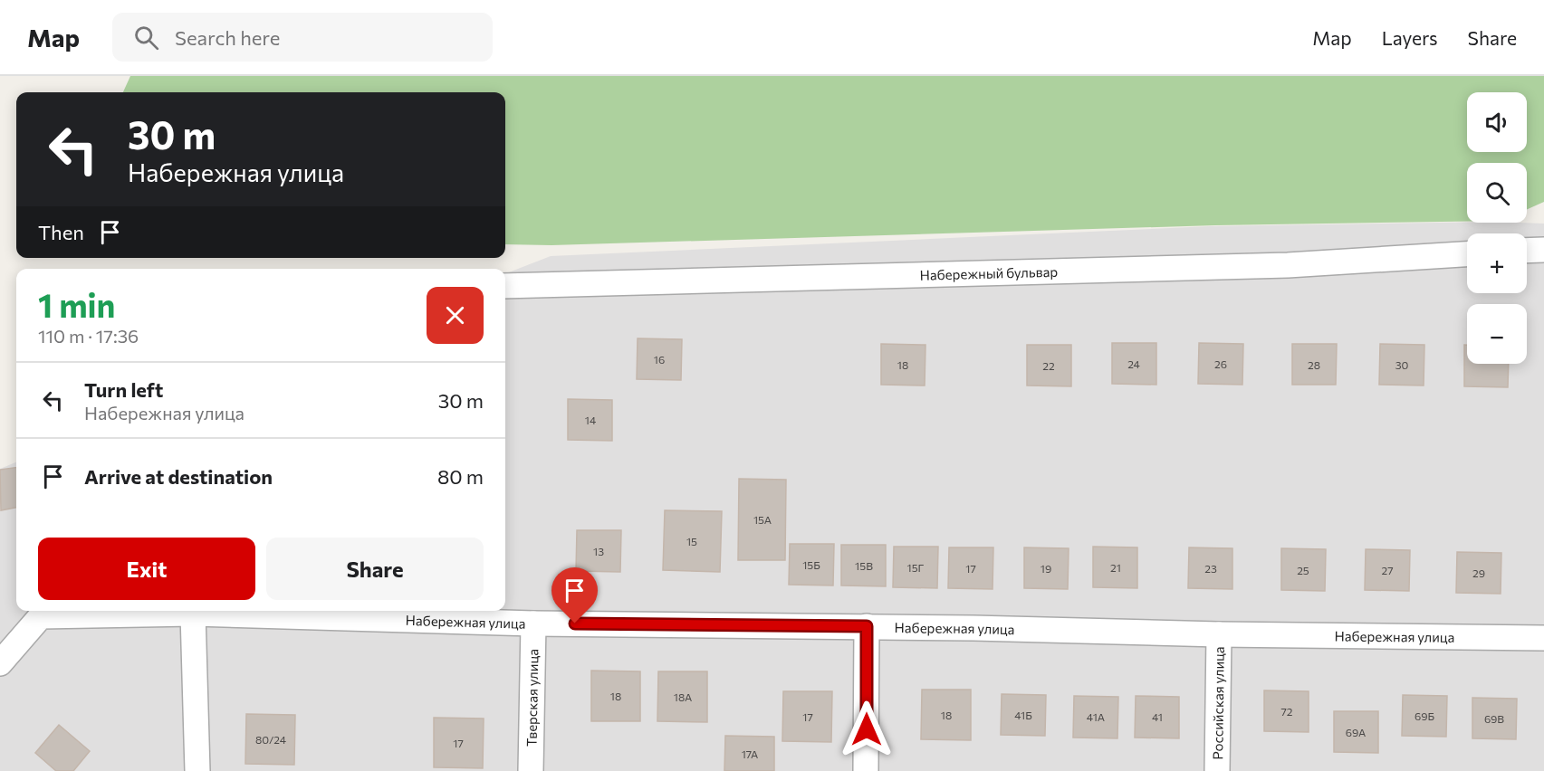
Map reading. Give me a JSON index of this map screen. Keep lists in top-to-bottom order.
{
  "streets": {
    "street": [
      "Набережный бульвар",
      "Набережная улица",
      "Тверская улица",
      "Российская улица"
    ]
  },
  "crossings": [
    ["Набережная улица", "Тверская улица"],
    ["Набережная улица", "Российская улица"]
  ],
  "house_numbers": [
    "16",
    "24",
    "26",
    "18",
    "28",
    "30",
    "22",
    "14",
    "15А",
    "15",
    "13",
    "15Б",
    "15В",
    "15Г",
    "21",
    "17",
    "19",
    "23",
    "25",
    "27",
    "29",
    "18",
    "18А",
    "72",
    "18",
    "41Б",
    "69Б",
    "17",
    "41А",
    "41",
    "69В",
    "69А",
    "80/24",
    "17",
    "17А"
  ],
  "page": {
    "header": "Map",
    "search": "Search here",
    "nav": ["Map", "Layers", "Share"],
    "map_buttons": ["+", "−"],
    "turn": ["30 m", "Набережная улица"],
    "then": "Then",
    "heading": ["1 min", "110 m · 17:36"],
    "list": [
      {
        "name": "Turn left",
        "note": "Набережная улица",
        "value": "30 m"
      },
      {
        "name": "Arrive at destination",
        "value": "80 m"
      }
    ],
    "buttons": ["Exit", "Share"]
  }
}
